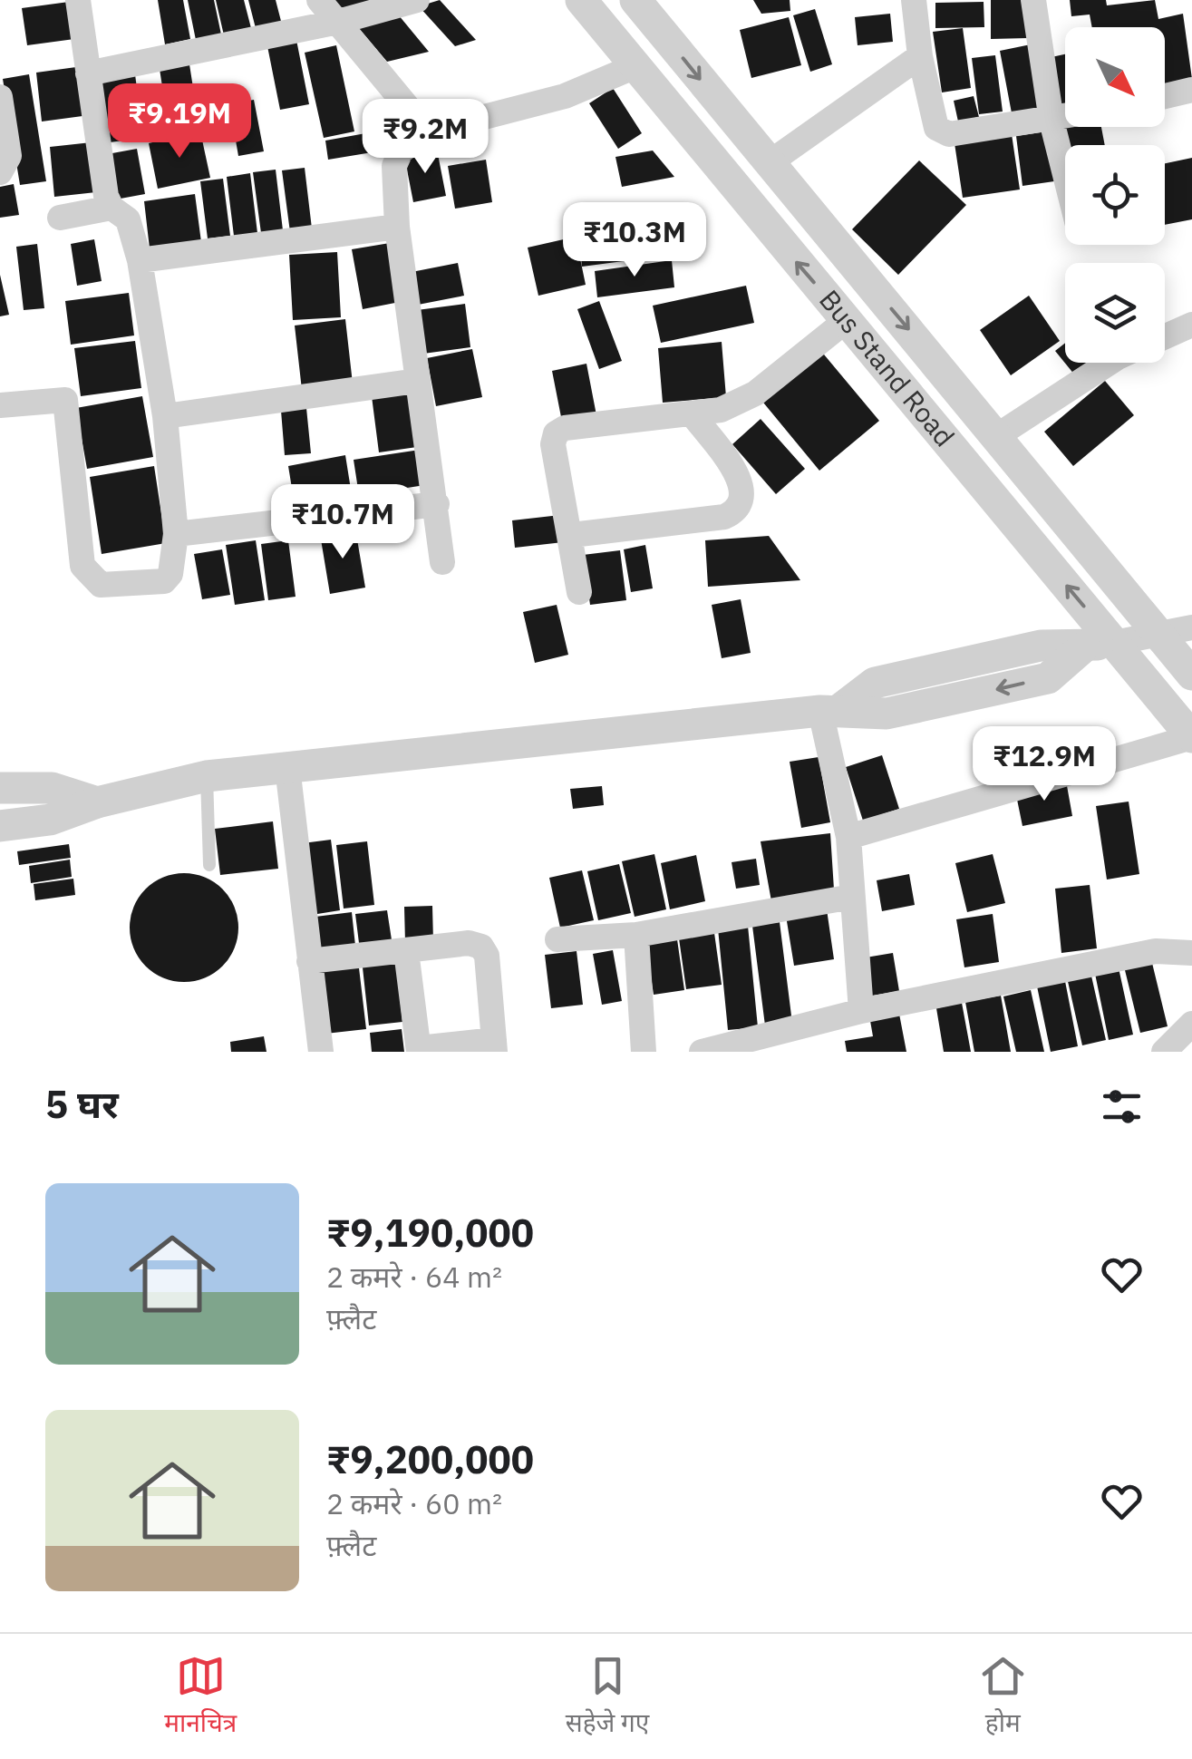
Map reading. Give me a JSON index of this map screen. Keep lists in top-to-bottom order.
{
  "streets": {
    "street": ["Bus Stand Road"]
  },
  "north": "bottom right",
  "page": {
    "price": [
      "₹9.19M",
      "₹9.2M",
      "₹10.3M",
      "₹10.7M",
      "₹12.9M"
    ],
    "heading": "5 घर",
    "list": [
      {
        "name": "₹9,190,000",
        "note": "2 कमरे · 64 m² · फ़्लैट"
      },
      {
        "name": "₹9,200,000",
        "note": "2 कमरे · 60 m² · फ़्लैट"
      }
    ],
    "tabs": ["मानचित्र", "सहेजे गए", "होम"]
  }
}
